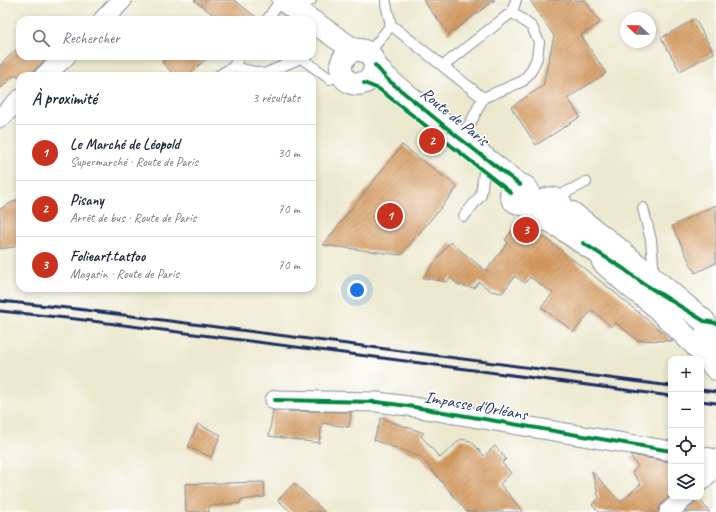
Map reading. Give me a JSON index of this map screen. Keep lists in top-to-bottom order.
{
  "streets": {
    "main road": ["Route de Paris"],
    "street": ["Impasse d'Orléans"]
  },
  "north": "left",
  "page": {
    "search": "Rechercher",
    "heading": ["À proximité", "3 résultats"],
    "list": [
      {
        "mark": "1",
        "name": "Le Marché de Léopold",
        "note": "Supermarché · Route de Paris",
        "value": "30 m"
      },
      {
        "mark": "2",
        "name": "Pisany",
        "note": "Arrêt de bus · Route de Paris",
        "value": "70 m"
      },
      {
        "mark": "3",
        "name": "Folieart.tattoo",
        "note": "Magasin · Route de Paris",
        "value": "70 m"
      }
    ],
    "pins": ["2", "1", "3"],
    "map_buttons": ["+", "−"]
  }
}
